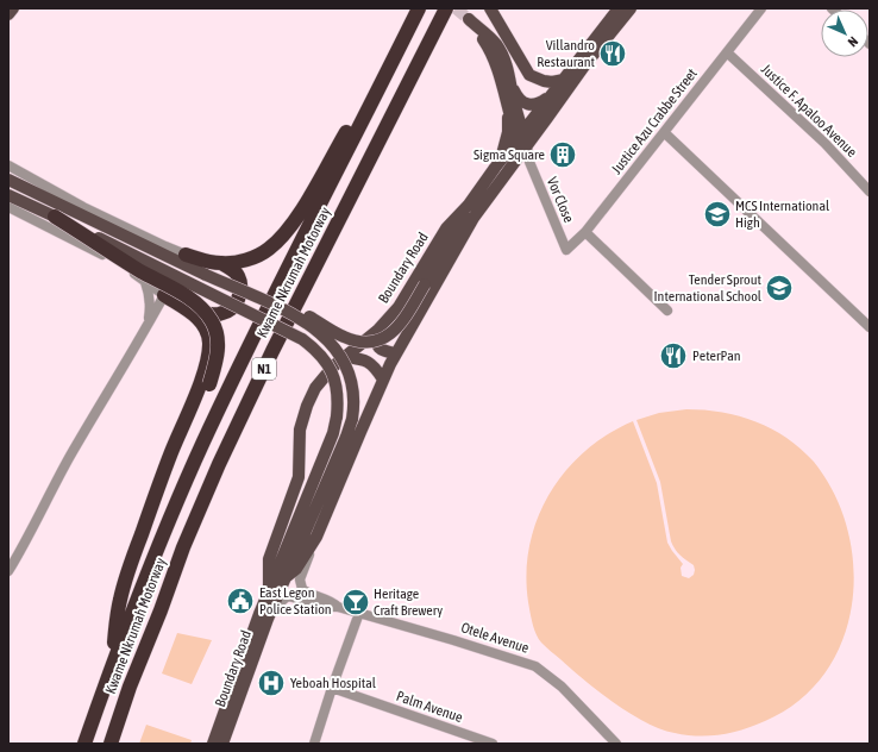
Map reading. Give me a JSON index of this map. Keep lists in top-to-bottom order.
{
  "streets": {
    "highway": ["Kwame Nkrumah Motorway", "N1"],
    "main road": ["Boundary Road"],
    "street": [
      "Justice F. Apaloo Avenue",
      "Justice Azu Crabbe Street",
      "Vor Close",
      "Otele Avenue",
      "Palm Avenue"
    ]
  },
  "crossings": [
    ["Justice F. Apaloo Avenue", "Justice Azu Crabbe Street"],
    ["Justice Azu Crabbe Street", "Vor Close"],
    ["Vor Close", "Boundary Road"],
    ["Boundary Road", "Otele Avenue"]
  ],
  "places": {
    "restaurant": ["Villandro Restaurant", "PeterPan"],
    "building": ["Sigma Square"],
    "school or university": ["MCS International High", "Tender Sprout International School"],
    "public building": ["East Legon Police Station"],
    "bar": ["Heritage Craft Brewery"],
    "hospital": ["Yeboah Hospital"]
  },
  "north": "bottom right"
}
